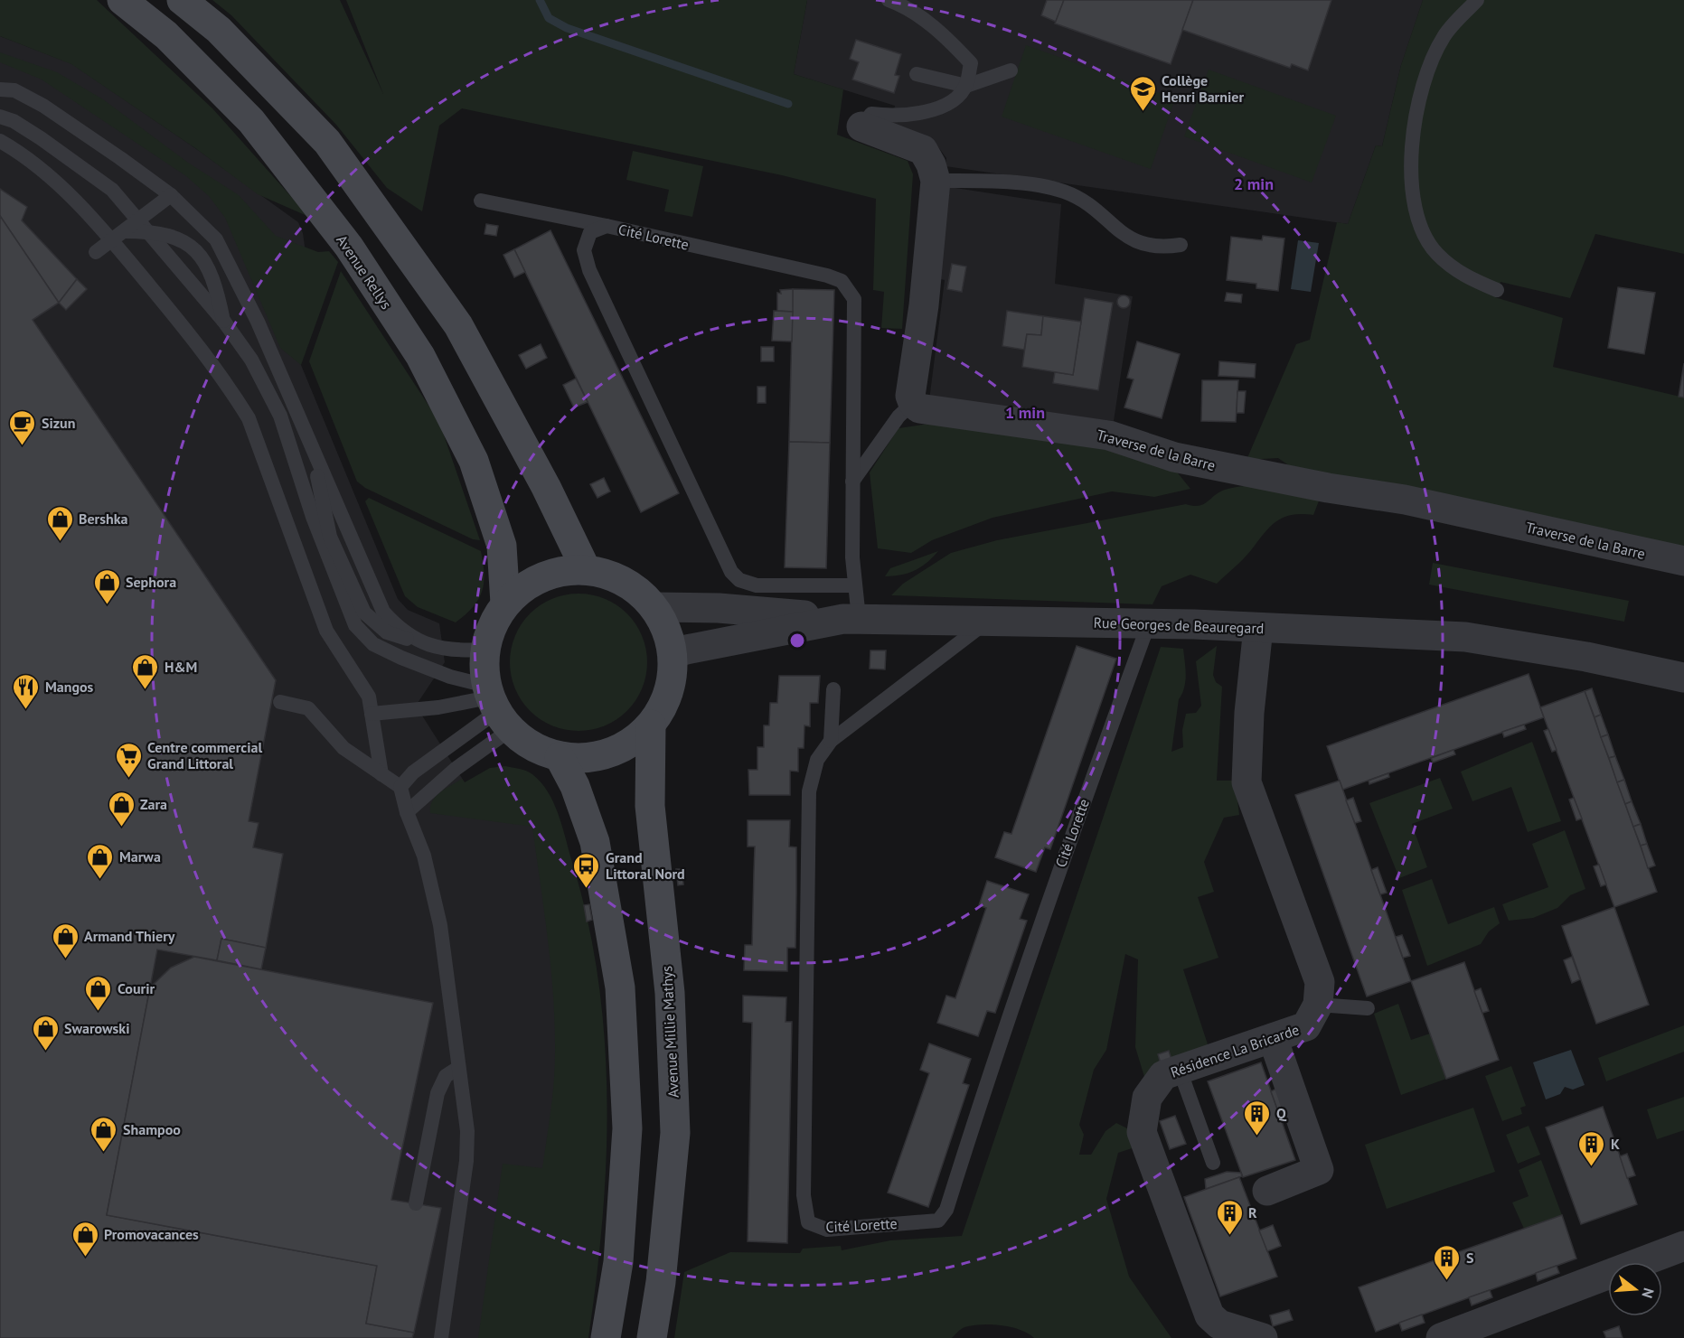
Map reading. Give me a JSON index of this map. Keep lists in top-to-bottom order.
{
  "streets": {
    "street": [
      "Avenue Rellys",
      "Traverse de la Barre",
      "Rue Georges de Beauregard",
      "Avenue Millie Mathys",
      "Résidence La Bricarde"
    ],
    "lane": ["Cité Lorette"]
  },
  "crossings": [
    ["Cité Lorette", "Rue Georges de Beauregard"],
    ["Avenue Rellys", "Rue Georges de Beauregard"],
    ["Avenue Rellys", "Avenue Millie Mathys"],
    ["Rue Georges de Beauregard", "Avenue Millie Mathys"]
  ],
  "places": {
    "school or university": ["Collège Henri Barnier"],
    "cafe": ["Sizun"],
    "shop": [
      "Bershka",
      "Sephora",
      "H&M",
      "Zara",
      "Marwa",
      "Armand Thiery",
      "Courir",
      "Swarowski",
      "Shampoo",
      "Promovacances"
    ],
    "restaurant": ["Mangos"],
    "supermarket": ["Centre commercial Grand Littoral"],
    "bus stop": ["Grand Littoral Nord"],
    "building": [
      "Q",
      "K",
      "R",
      "S"
    ]
  },
  "north": "right",
  "rings": ["2 min", "1 min"]
}
